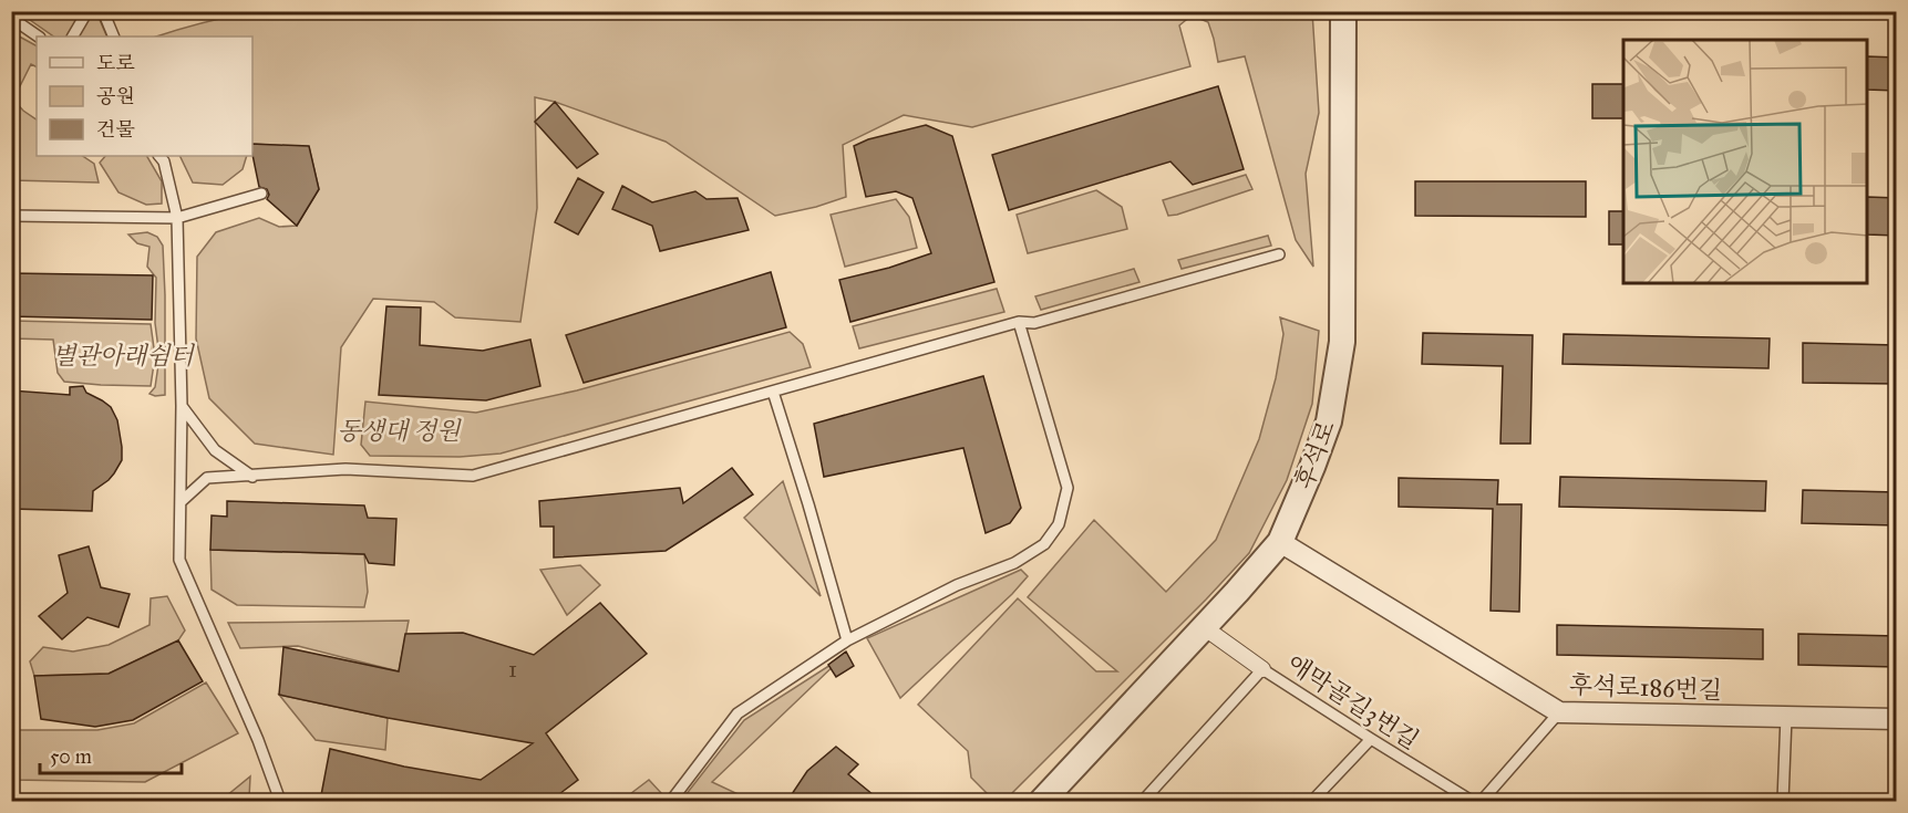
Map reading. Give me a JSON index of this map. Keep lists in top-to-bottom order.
{
  "streets": {
    "street": ["후석로", "후석로186번길"],
    "lane": ["애막골길3번길"]
  },
  "crossings": [
    ["후석로", "후석로186번길"]
  ],
  "parks": ["별관아래쉼터", "동생대 정원"],
  "house_numbers": ["1"],
  "legend": ["도로", "공원", "건물"],
  "scale_bar": "50 m"
}
